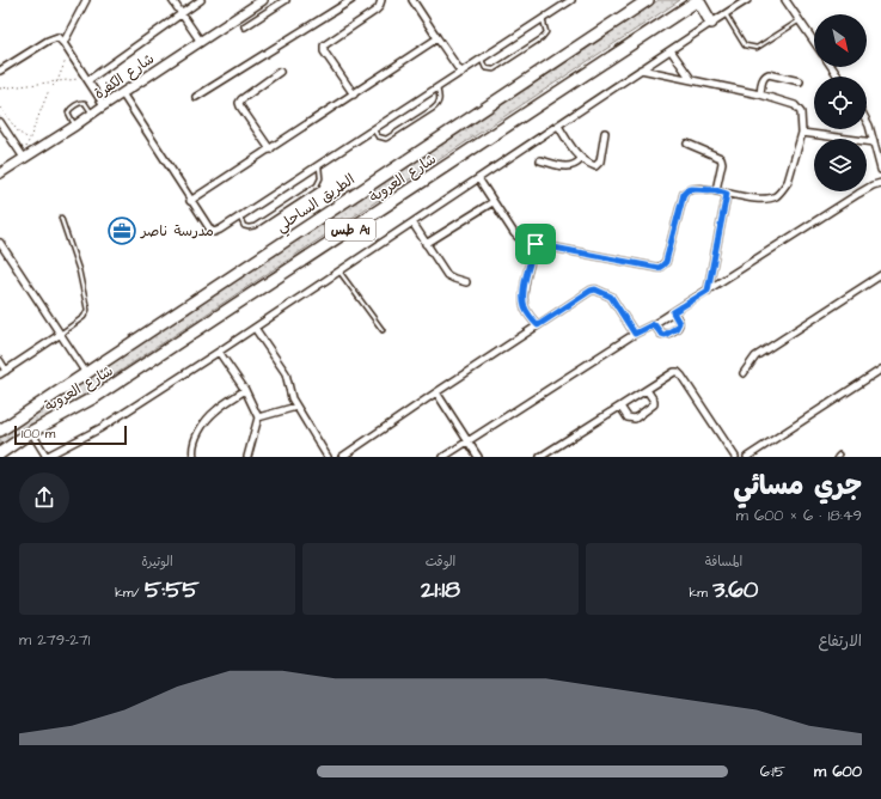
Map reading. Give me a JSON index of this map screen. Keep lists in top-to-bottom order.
{
  "streets": {
    "highway": ["شارع العروبة", "الطريق الساحلي", "طس A1"],
    "street": ["شارع الكفرة"]
  },
  "places": {
    "office": ["مدرسة ناصر"]
  },
  "scale_bar": "100 m",
  "north": "bottom right",
  "page": {
    "scale": "100 m",
    "heading": ["جري مسائي", "18:49 · 6 × 600 m"],
    "stats": [
      ["المسافة", "3.60 km"],
      ["الوقت", "21:18"],
      ["الوتيرة", "5:55 /km"]
    ],
    "chart": ["الارتفاع", "271–279 m"],
    "list": [
      {
        "name": "600 m",
        "note": "6:15"
      }
    ]
  }
}
